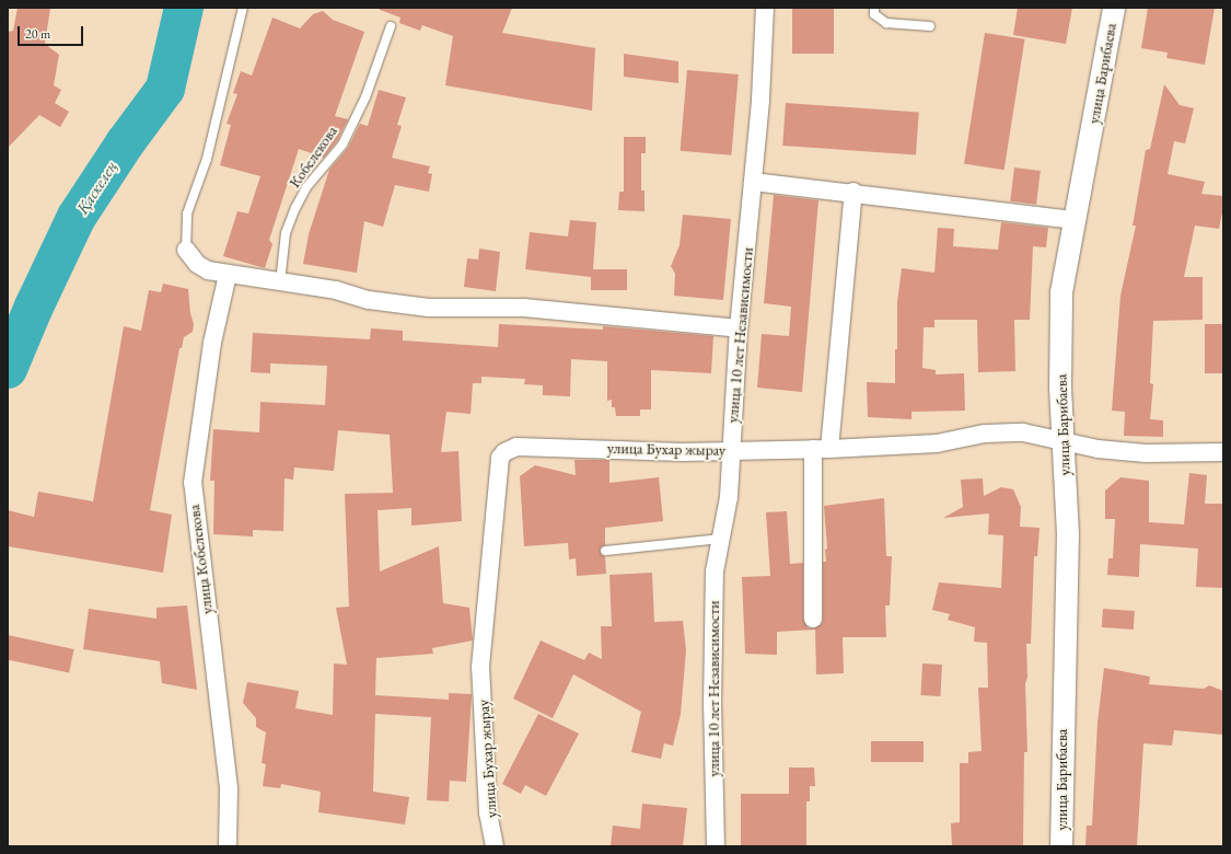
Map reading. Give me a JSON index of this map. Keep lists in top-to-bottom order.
{
  "streets": {
    "street": [
      "улица Барибаева",
      "улица 10 лет Независимости",
      "улица Бухар жырау",
      "улица Кобелекова"
    ],
    "lane": ["Кобелекова"]
  },
  "crossings": [
    ["улица Барибаева", "улица Бухар жырау"],
    ["улица 10 лет Независимости", "улица Бухар жырау"]
  ],
  "water": ["Қаскелең"],
  "scale_bar": "20 m"
}
